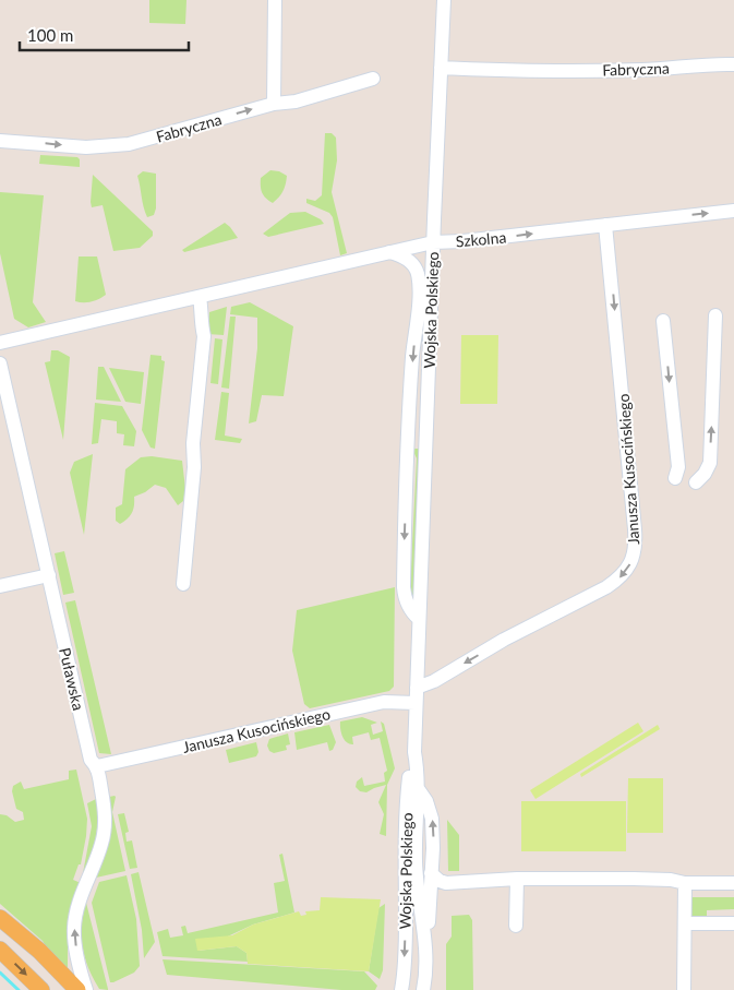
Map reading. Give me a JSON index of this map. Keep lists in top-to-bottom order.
{
  "streets": {
    "street": [
      "Fabryczna",
      "Szkolna",
      "Wojska Polskiego",
      "Janusza Kusocińskiego",
      "Puławska"
    ]
  },
  "crossings": [
    ["Fabryczna", "Wojska Polskiego"],
    ["Szkolna", "Wojska Polskiego"],
    ["Szkolna", "Janusza Kusocińskiego"],
    ["Wojska Polskiego", "Janusza Kusocińskiego"],
    ["Janusza Kusocińskiego", "Puławska"]
  ],
  "one_way": ["Fabryczna", "Szkolna", "Janusza Kusocińskiego"],
  "scale_bar": "100 m"
}
